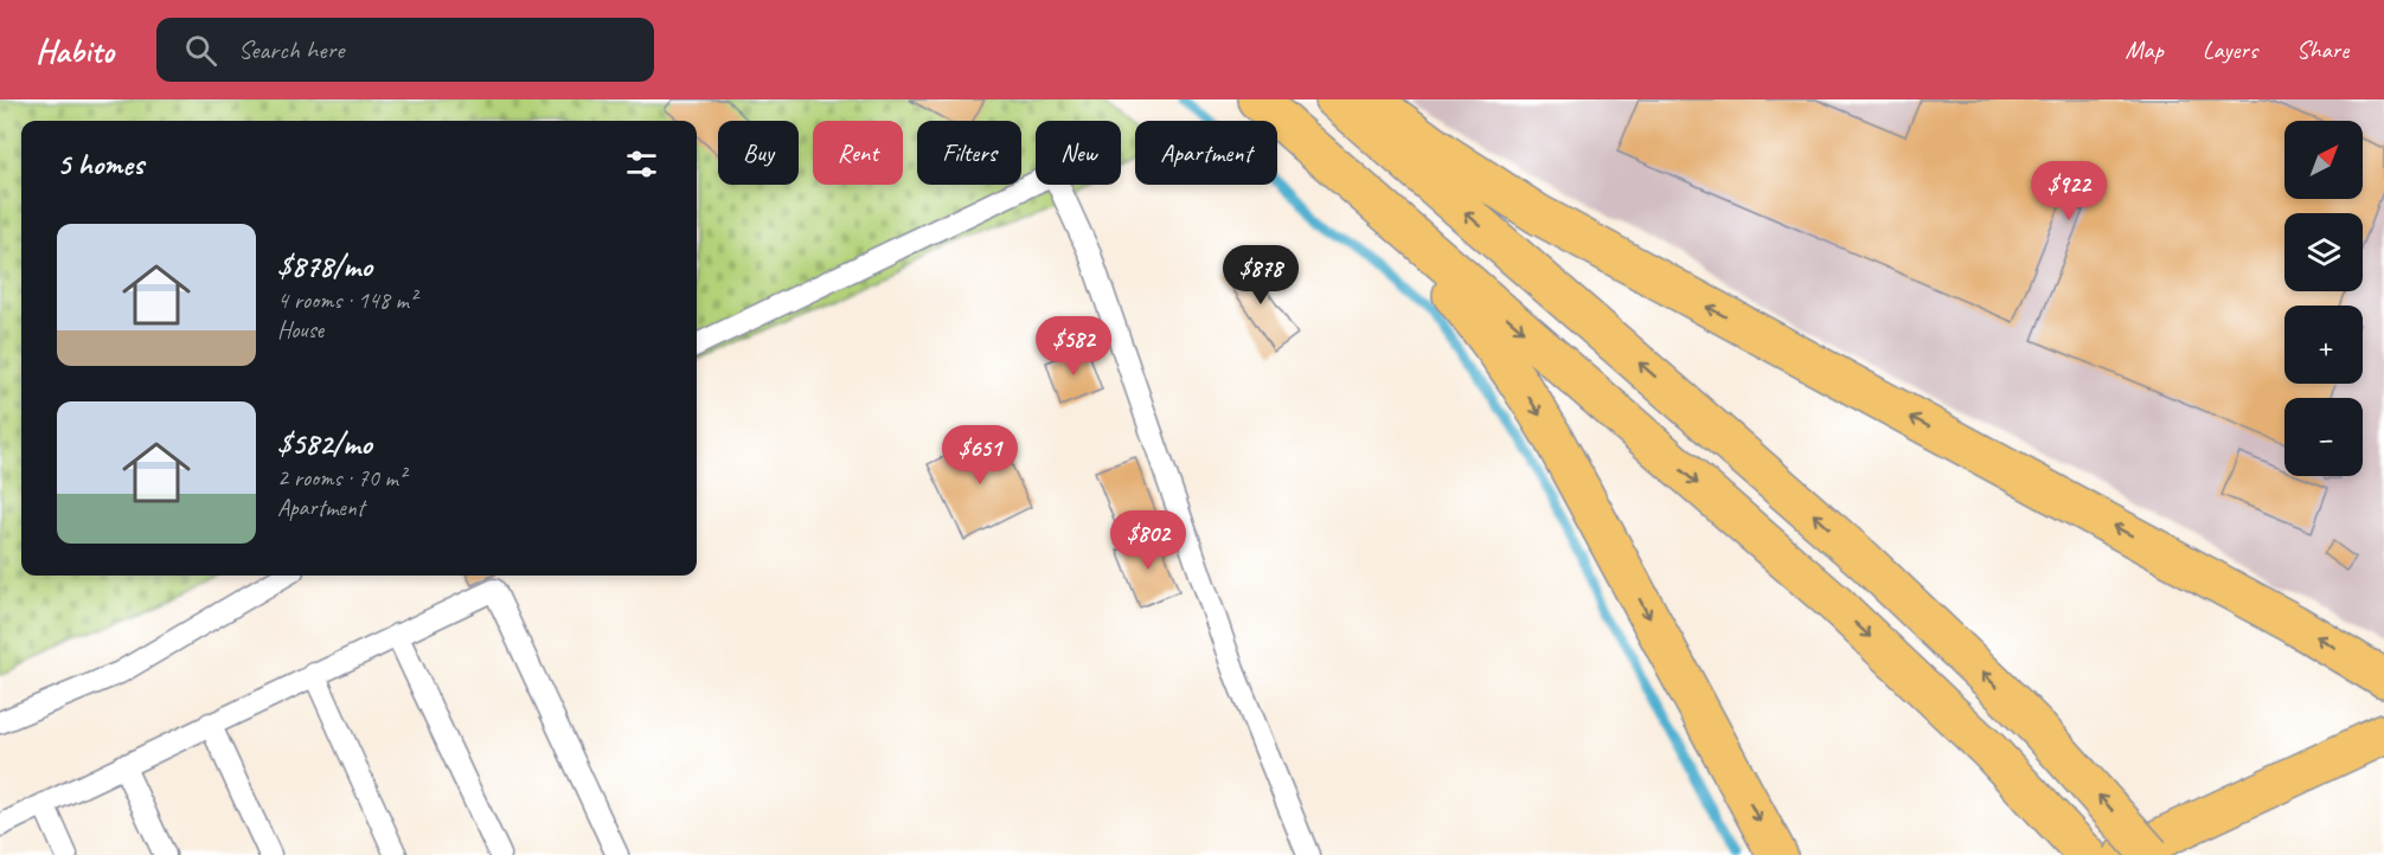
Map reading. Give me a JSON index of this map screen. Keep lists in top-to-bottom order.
{
  "north": "top right",
  "page": {
    "header": "Habito",
    "search": "Search here",
    "nav": ["Map", "Layers", "Share"],
    "map_buttons": ["+", "−"],
    "chip": [
      "Buy",
      "Rent",
      "Filters",
      "New",
      "Apartment"
    ],
    "heading": "5 homes",
    "price": [
      "$922",
      "$878",
      "$582",
      "$651",
      "$802"
    ],
    "list": [
      {
        "name": "$878/mo",
        "note": "4 rooms · 148 m² · House"
      },
      {
        "name": "$582/mo",
        "note": "2 rooms · 70 m² · Apartment"
      }
    ]
  }
}
